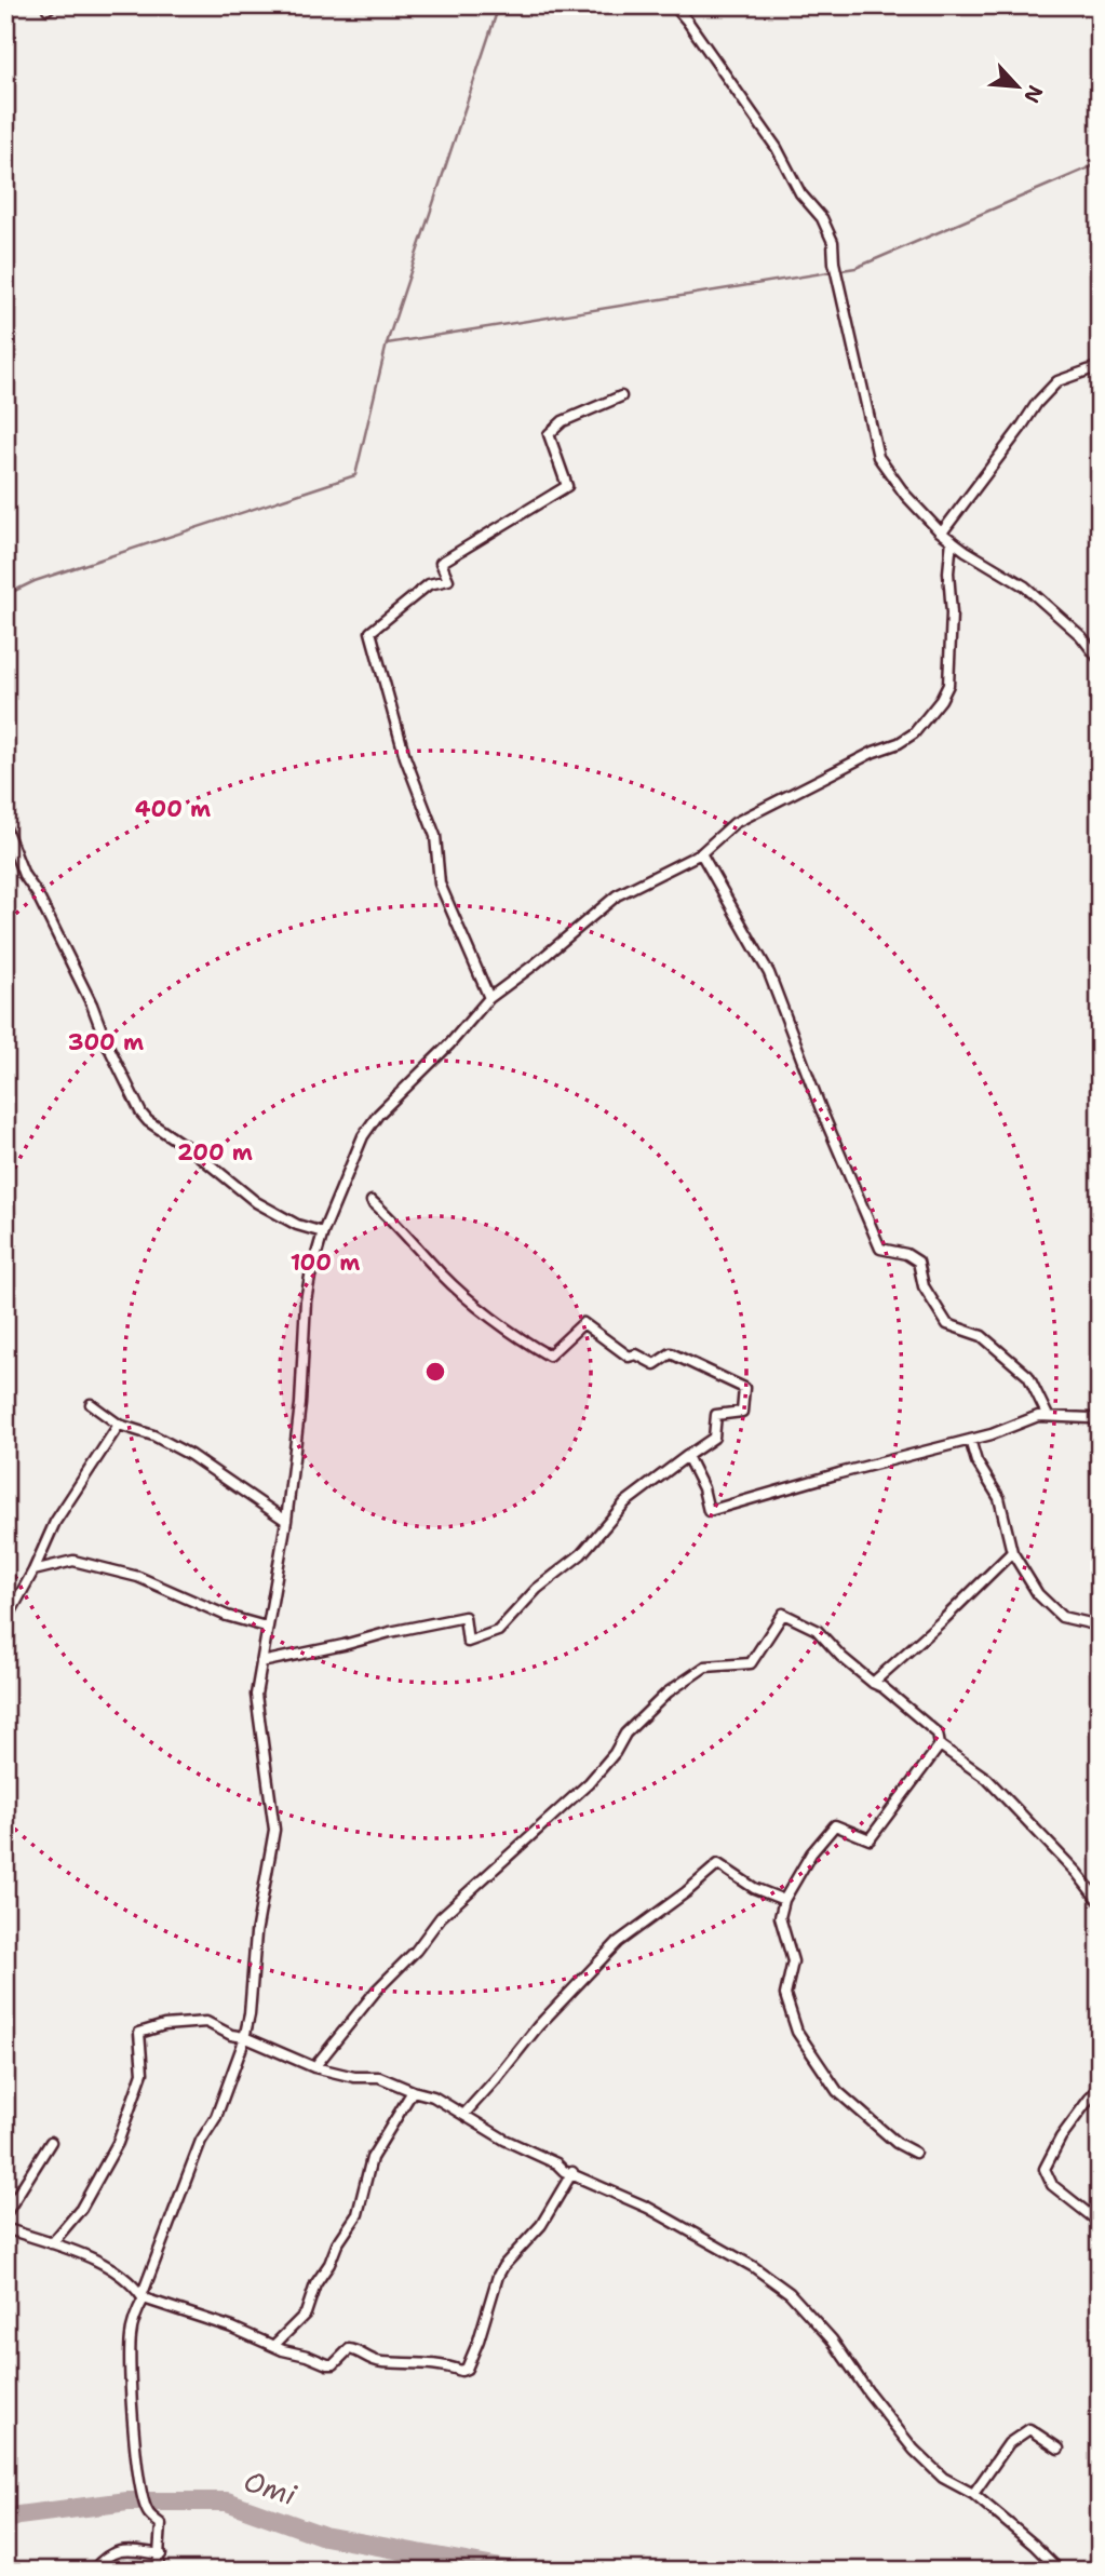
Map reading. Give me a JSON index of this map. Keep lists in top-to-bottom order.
{
  "water": ["Omi"],
  "north": "bottom right",
  "rings": [
    "400 m",
    "300 m",
    "200 m",
    "100 m"
  ]
}
